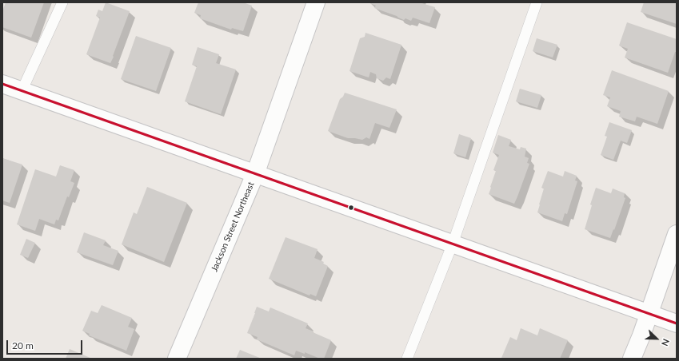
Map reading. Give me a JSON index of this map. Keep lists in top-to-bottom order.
{
  "streets": {
    "main road": ["Jackson Street Northeast"]
  },
  "scale_bar": "20 m",
  "north": "bottom right"
}
